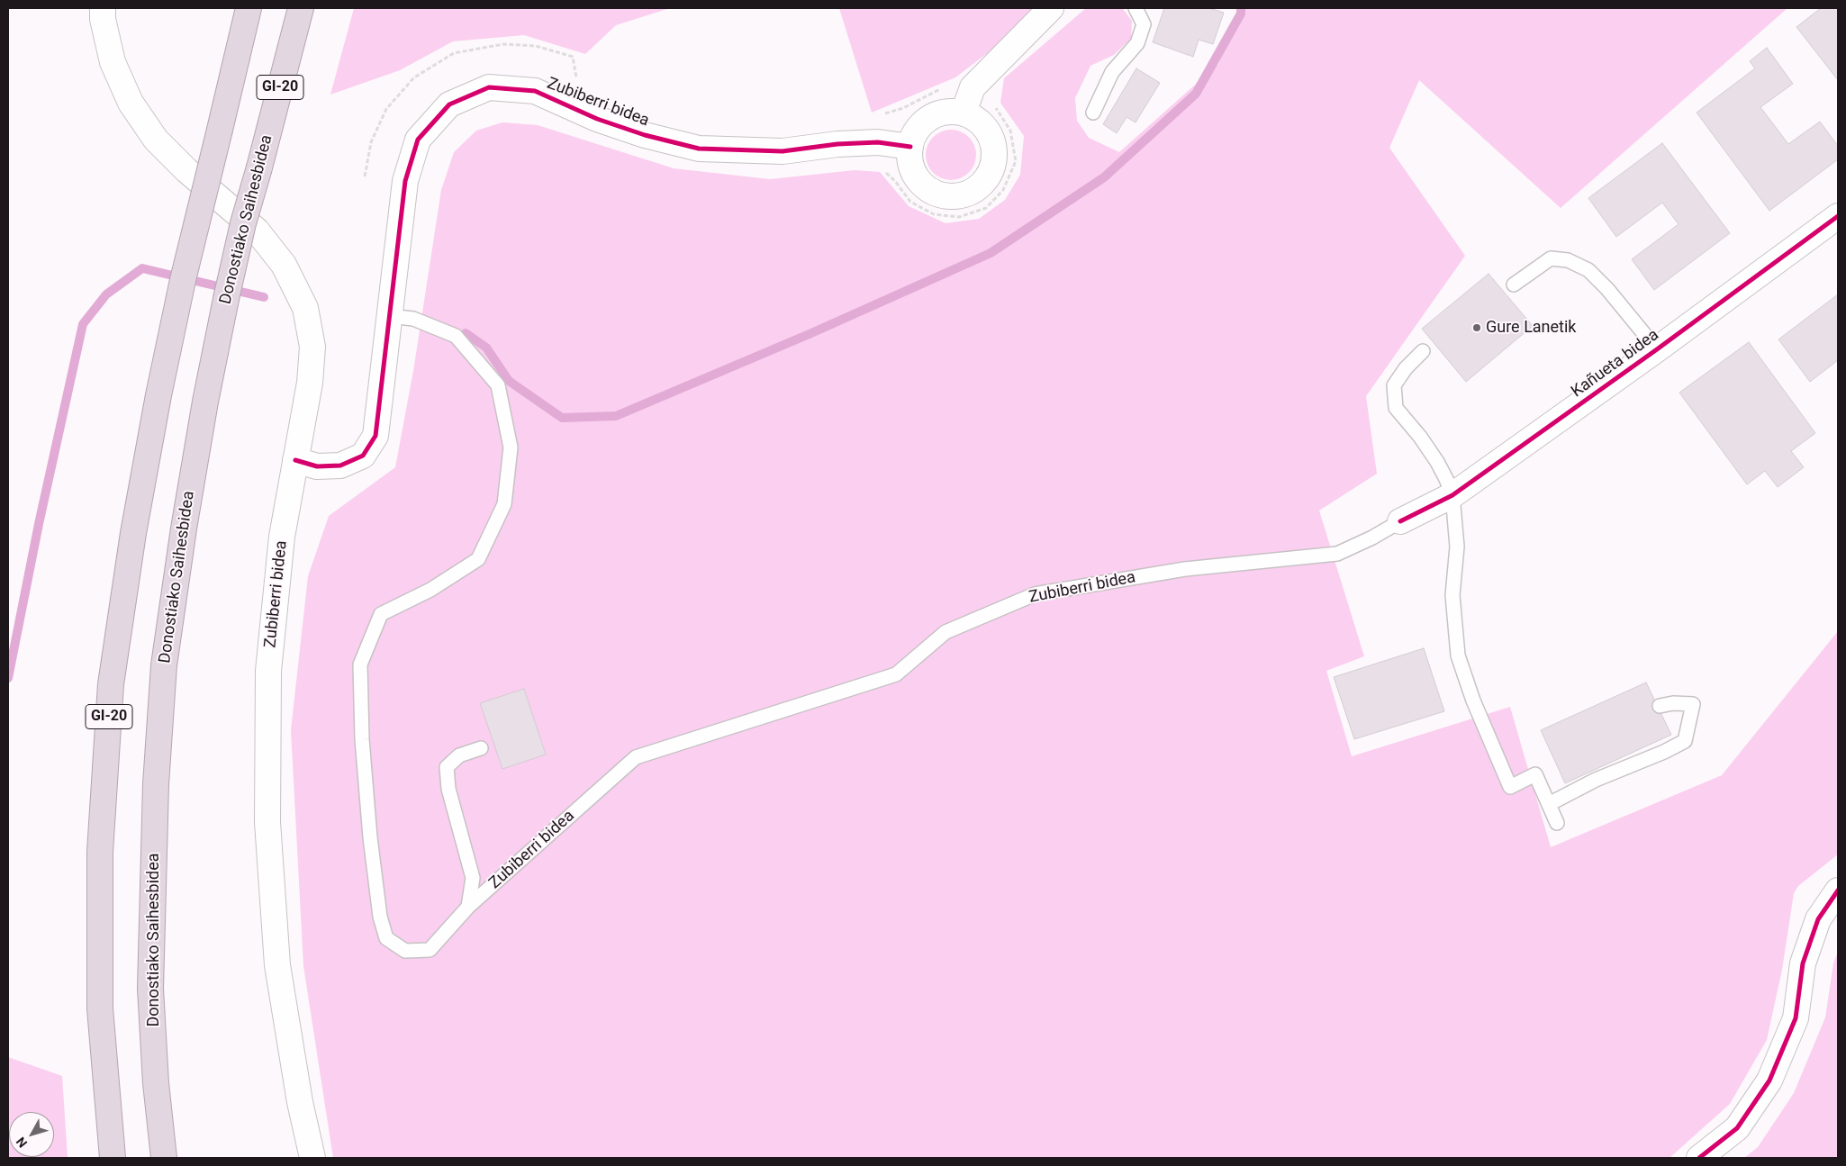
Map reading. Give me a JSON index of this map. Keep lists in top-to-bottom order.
{
  "streets": {
    "highway": ["GI-20", "Donostiako Saihesbidea"],
    "street": ["Zubiberri bidea", "Kañueta bidea"]
  },
  "crossings": [
    ["Zubiberri bidea", "Kañueta bidea"]
  ],
  "places": ["Gure Lanetik"],
  "north": "bottom left"
}
